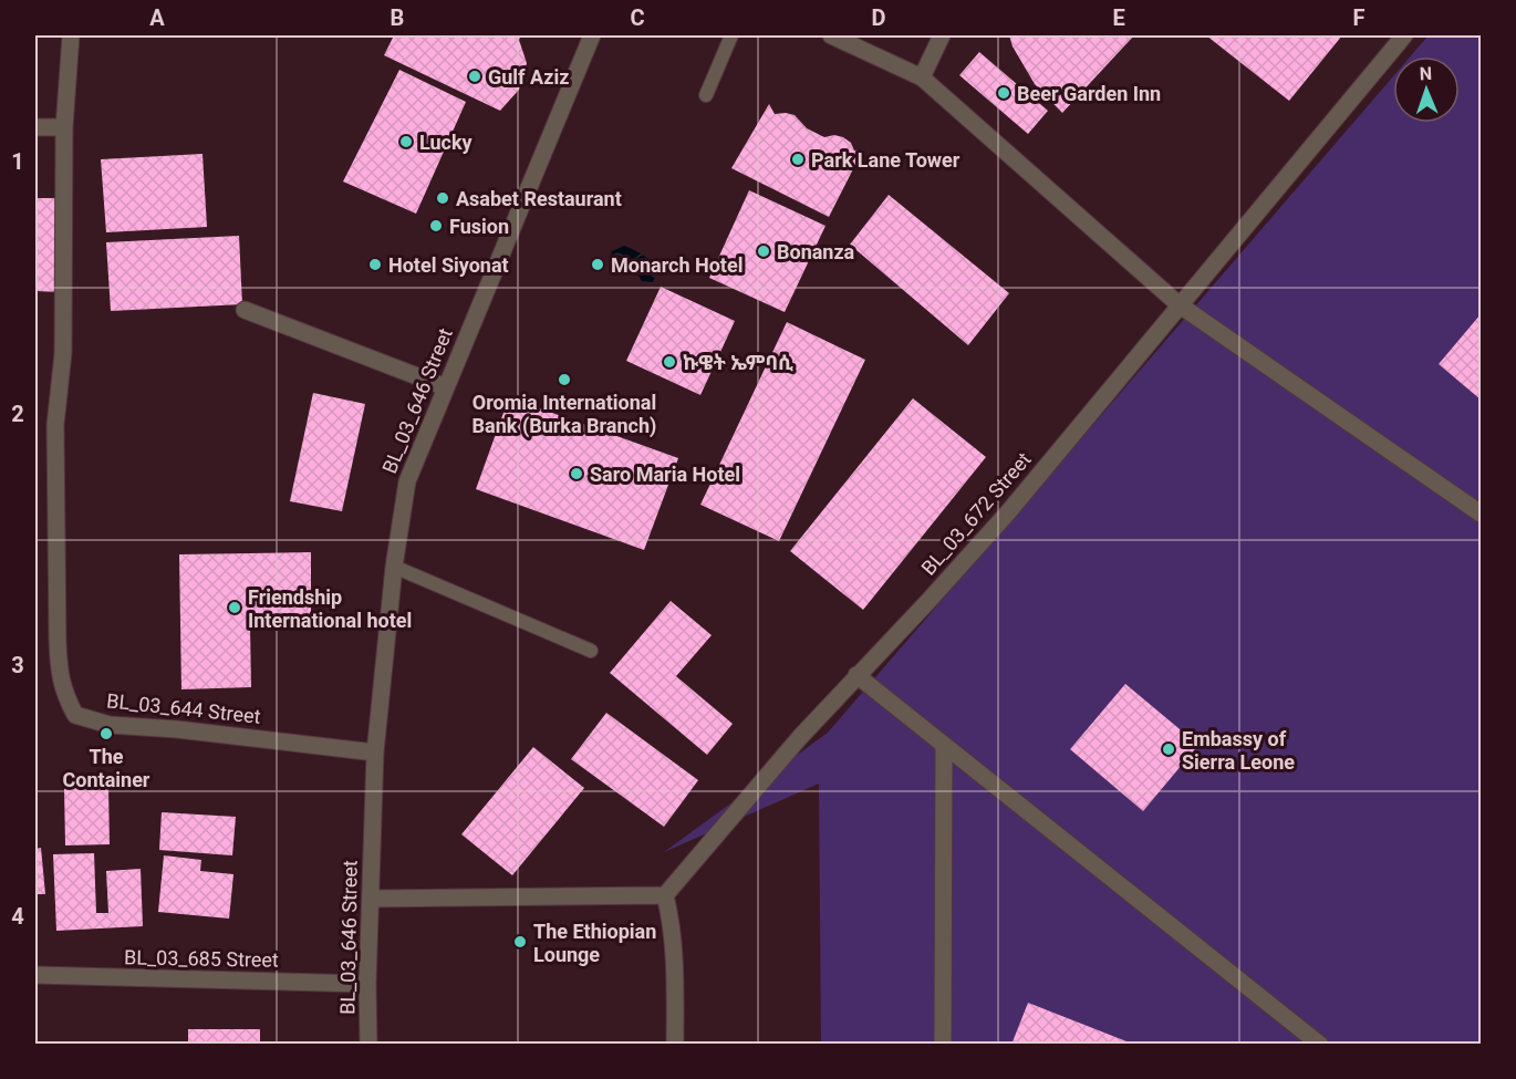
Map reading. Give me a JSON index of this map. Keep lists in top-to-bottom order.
{
  "streets": {
    "street": [
      "BL_03_646 Street",
      "BL_03_672 Street",
      "BL_03_644 Street",
      "BL_03_685 Street"
    ]
  },
  "crossings": [
    ["BL_03_646 Street", "BL_03_644 Street"],
    ["BL_03_646 Street", "BL_03_685 Street"]
  ],
  "places": [
    "Gulf Aziz",
    "Beer Garden Inn",
    "Lucky",
    "Park Lane Tower",
    "Asabet Restaurant",
    "Fusion",
    "Bonanza",
    "Hotel Siyonat",
    "Monarch Hotel",
    "ኩዌት ኤምባሲ",
    "Oromia International Bank (Burka Branch)",
    "Saro Maria Hotel",
    "Friendship International hotel",
    "The Container",
    "Embassy of Sierra Leone",
    "The Ethiopian Lounge"
  ],
  "north": "top",
  "grid": {
    "columns": [
      "A",
      "B",
      "C",
      "D",
      "E",
      "F"
    ],
    "rows": [
      "1",
      "2",
      "3",
      "4"
    ]
  }
}
